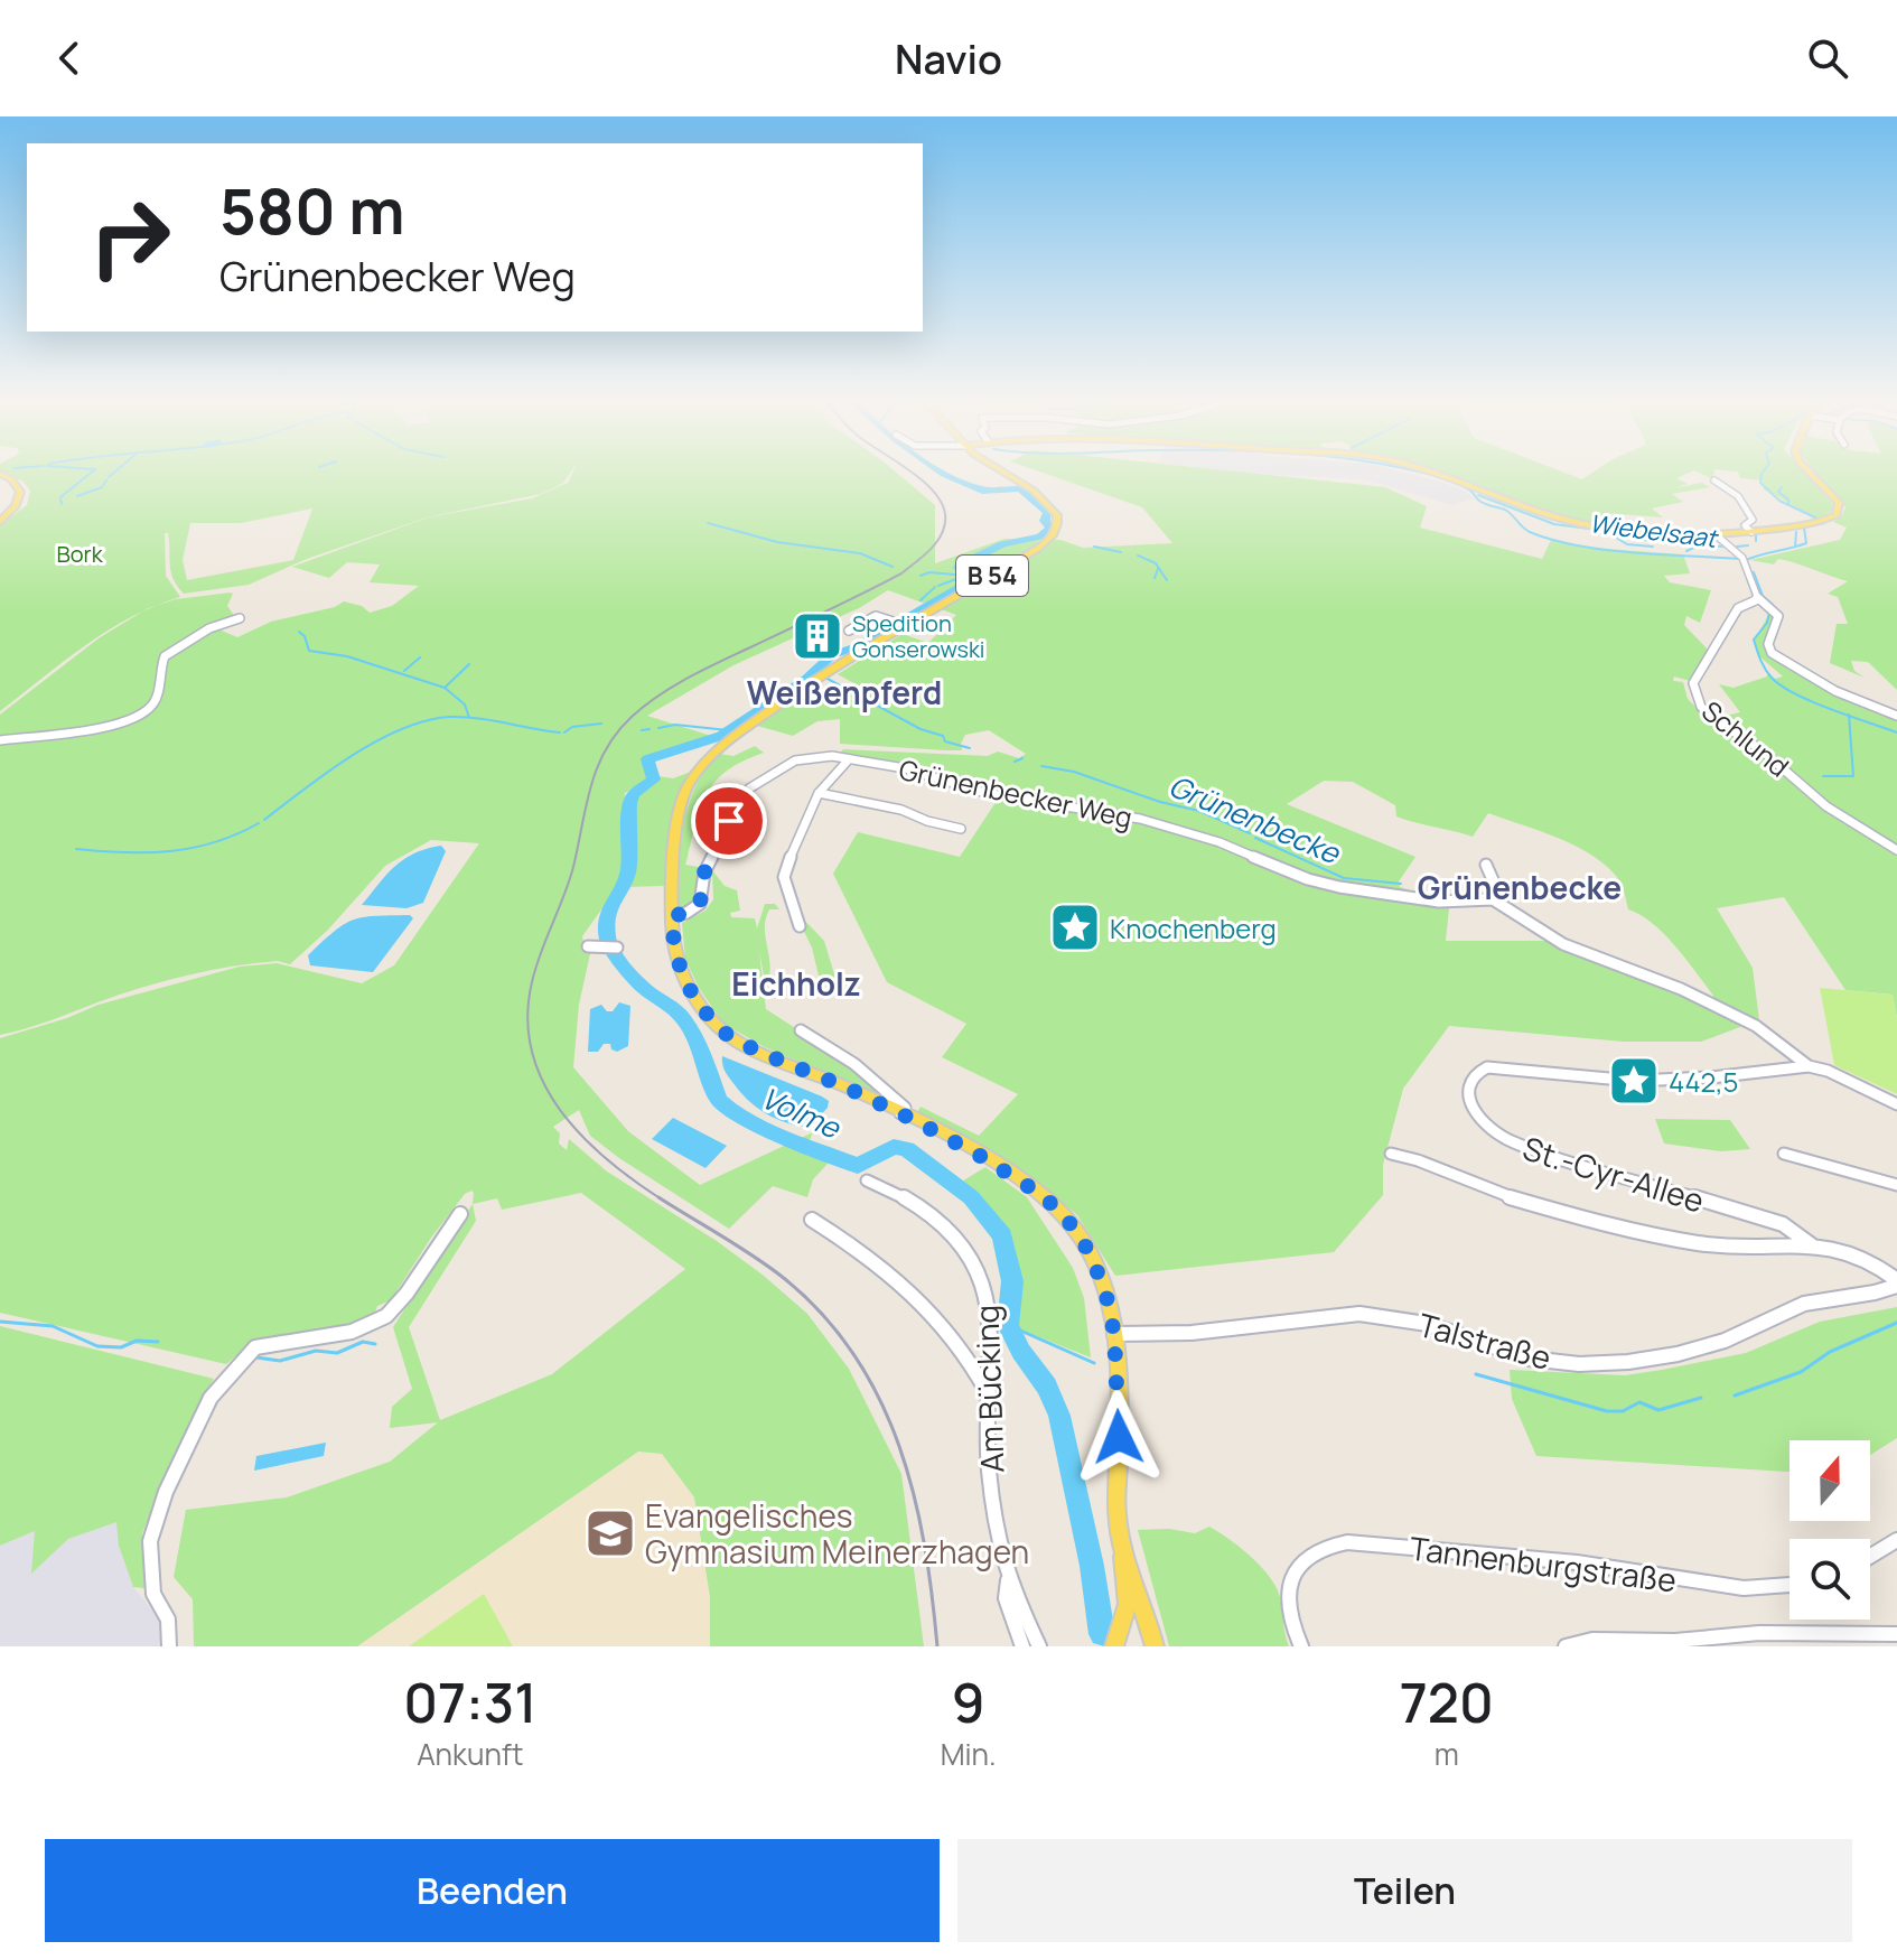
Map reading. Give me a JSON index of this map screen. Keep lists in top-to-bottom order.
{
  "streets": {
    "main road": ["B 54"],
    "street": [
      "Schlund",
      "Grünenbecker Weg",
      "St.-Cyr-Allee",
      "Talstraße",
      "Am Bücking",
      "Tannenburgstraße"
    ]
  },
  "crossings": [
    ["B 54", "Grünenbecker Weg"],
    ["B 54", "Talstraße"]
  ],
  "districts": ["Weißenpferd", "Grünenbecke", "Eichholz"],
  "water": ["Wiebelsaat", "Grünenbecke", "Volme"],
  "parks": ["Bork"],
  "places": {
    "building": ["Spedition Gonserowski"],
    "place": ["Knochenberg", "442,5"],
    "school or university": ["Evangelisches Gymnasium Meinerzhagen"]
  },
  "north": "top",
  "page": {
    "header": "Navio",
    "turn": ["580 m", "Grünenbecker Weg"],
    "eta": [
      "07:31",
      "Ankunft",
      "9",
      "Min.",
      "720",
      "m"
    ],
    "buttons": ["Beenden", "Teilen"]
  }
}
